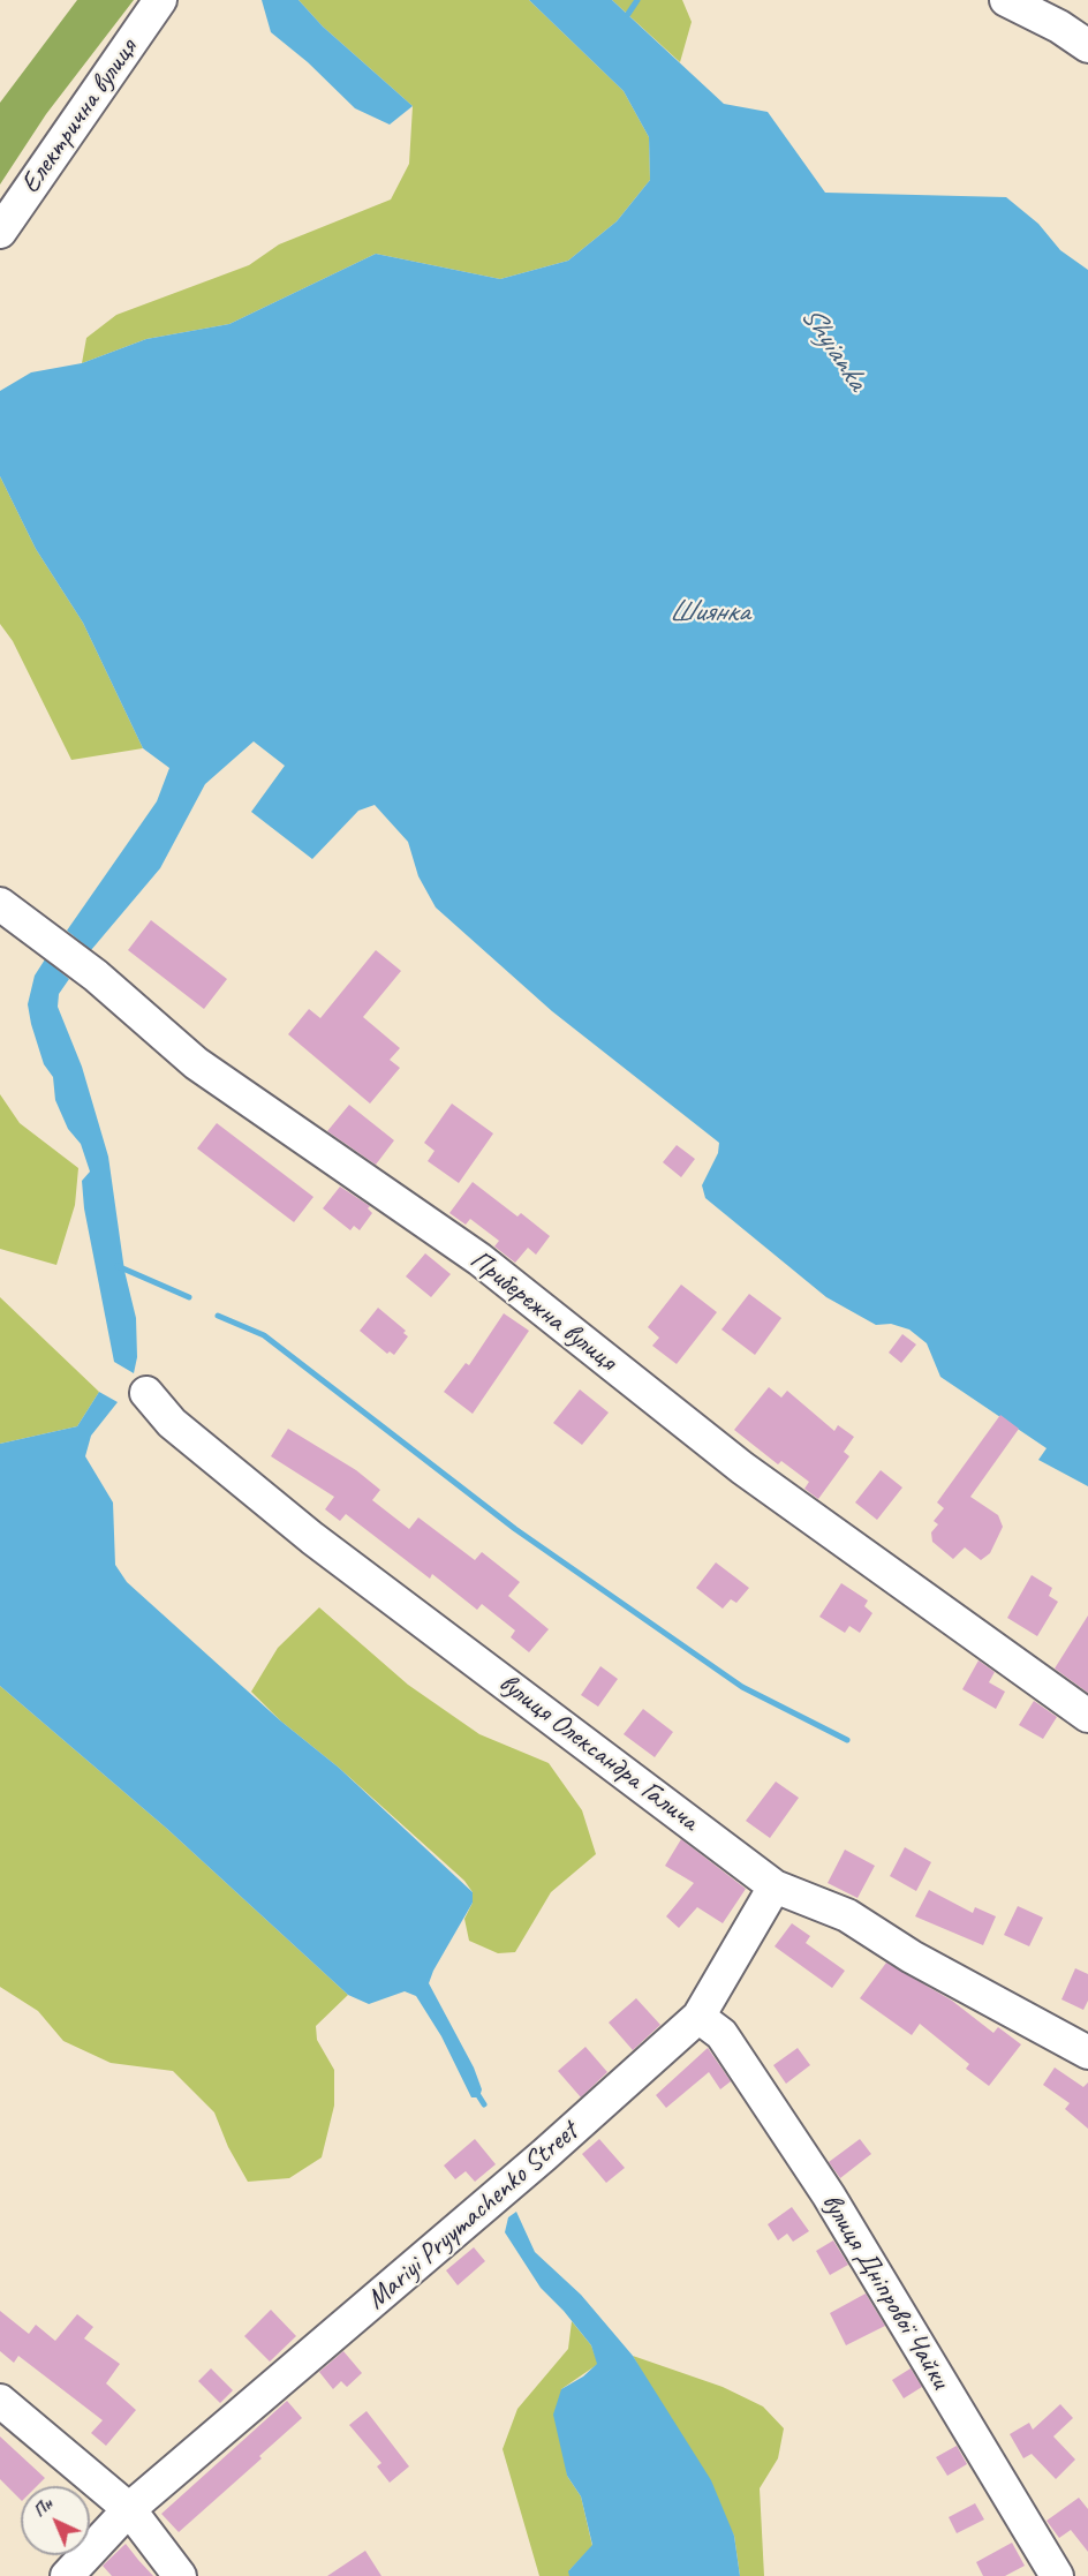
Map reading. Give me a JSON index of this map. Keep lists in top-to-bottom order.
{
  "streets": {
    "street": [
      "Електрична вулиця",
      "Прибережна вулиця",
      "вулиця Олександра Галича",
      "Mariyi Pryymachenko Street",
      "вулиця Дніпрової Чайки"
    ]
  },
  "crossings": [
    ["вулиця Олександра Галича", "Mariyi Pryymachenko Street"],
    ["Mariyi Pryymachenko Street", "вулиця Дніпрової Чайки"]
  ],
  "water": ["Shyianka", "Шиянка"],
  "north": "top left"
}
